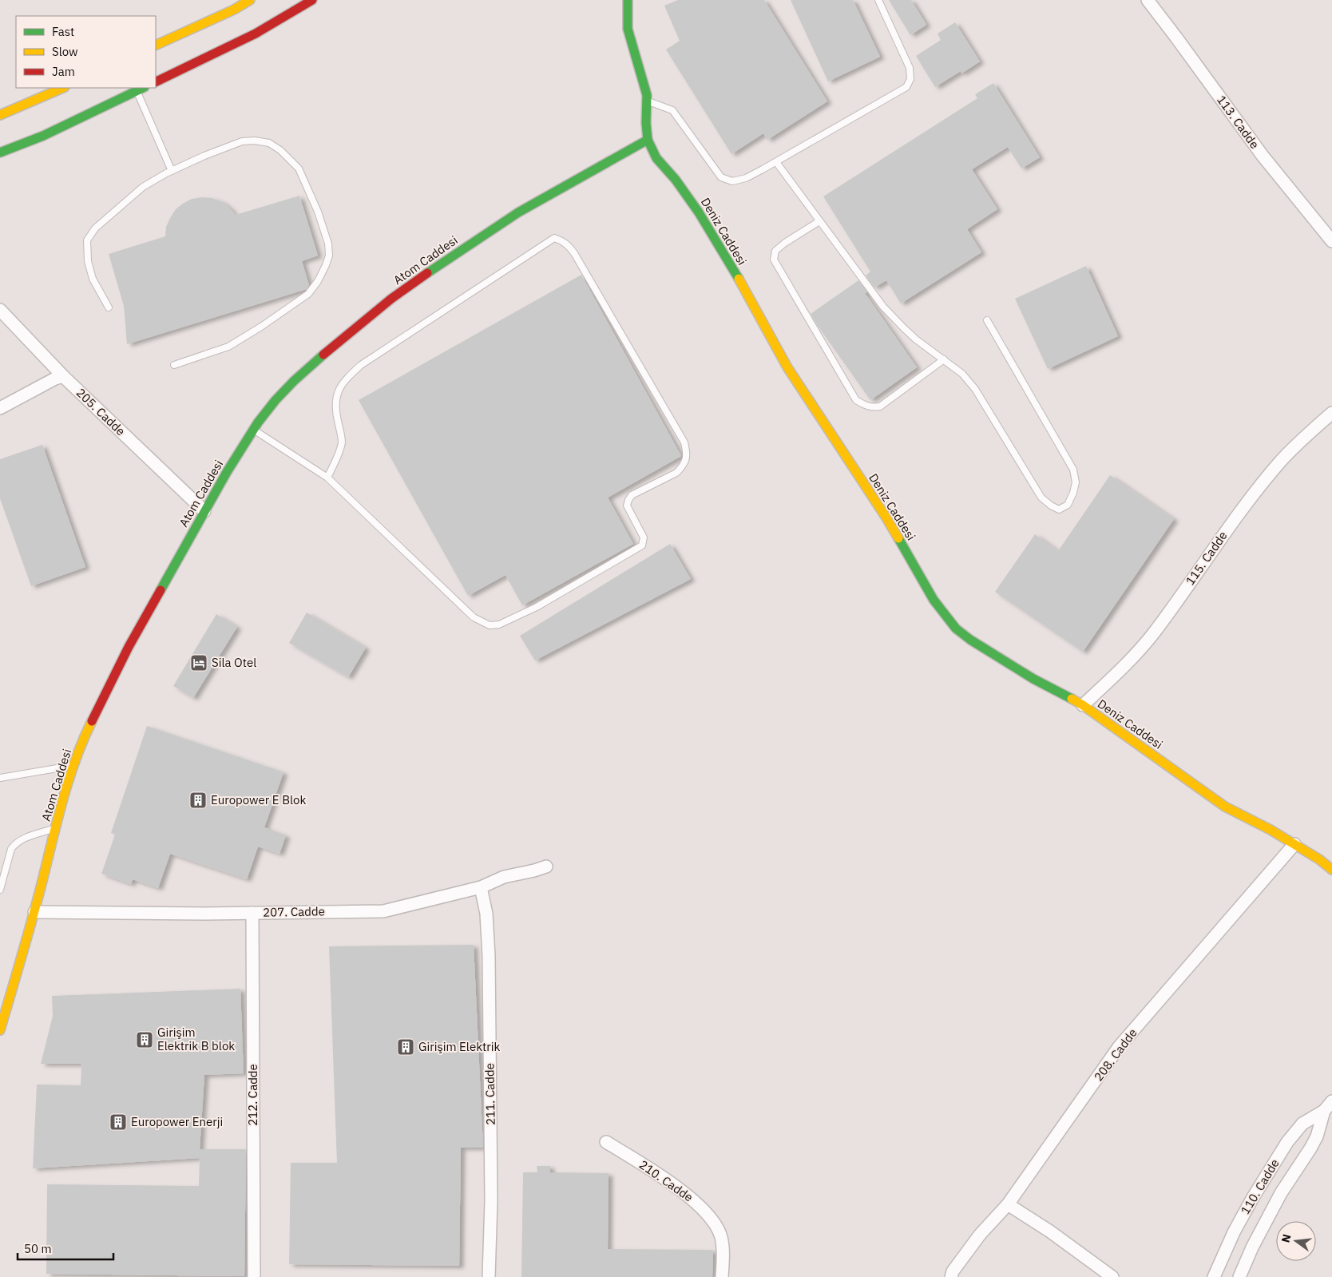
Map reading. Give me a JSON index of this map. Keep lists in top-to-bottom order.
{
  "streets": {
    "main road": ["Deniz Caddesi", "Atom Caddesi"],
    "street": [
      "113. Cadde",
      "205. Cadde",
      "115. Cadde",
      "207. Cadde",
      "208. Cadde",
      "211. Cadde",
      "212. Cadde",
      "210. Cadde",
      "110. Cadde"
    ]
  },
  "crossings": [
    ["Deniz Caddesi", "Atom Caddesi"],
    ["Deniz Caddesi", "115. Cadde"],
    ["Deniz Caddesi", "208. Cadde"],
    ["Atom Caddesi", "205. Cadde"],
    ["Atom Caddesi", "207. Cadde"],
    ["207. Cadde", "211. Cadde"],
    ["207. Cadde", "212. Cadde"]
  ],
  "places": {
    "hotel": ["Sila Otel"],
    "building": [
      "Europower E Blok",
      "Girişim Elektrik B blok",
      "Girişim Elektrik",
      "Europower Enerji"
    ]
  },
  "legend": ["Fast", "Slow", "Jam"],
  "scale_bar": "50 m",
  "north": "left"
}
